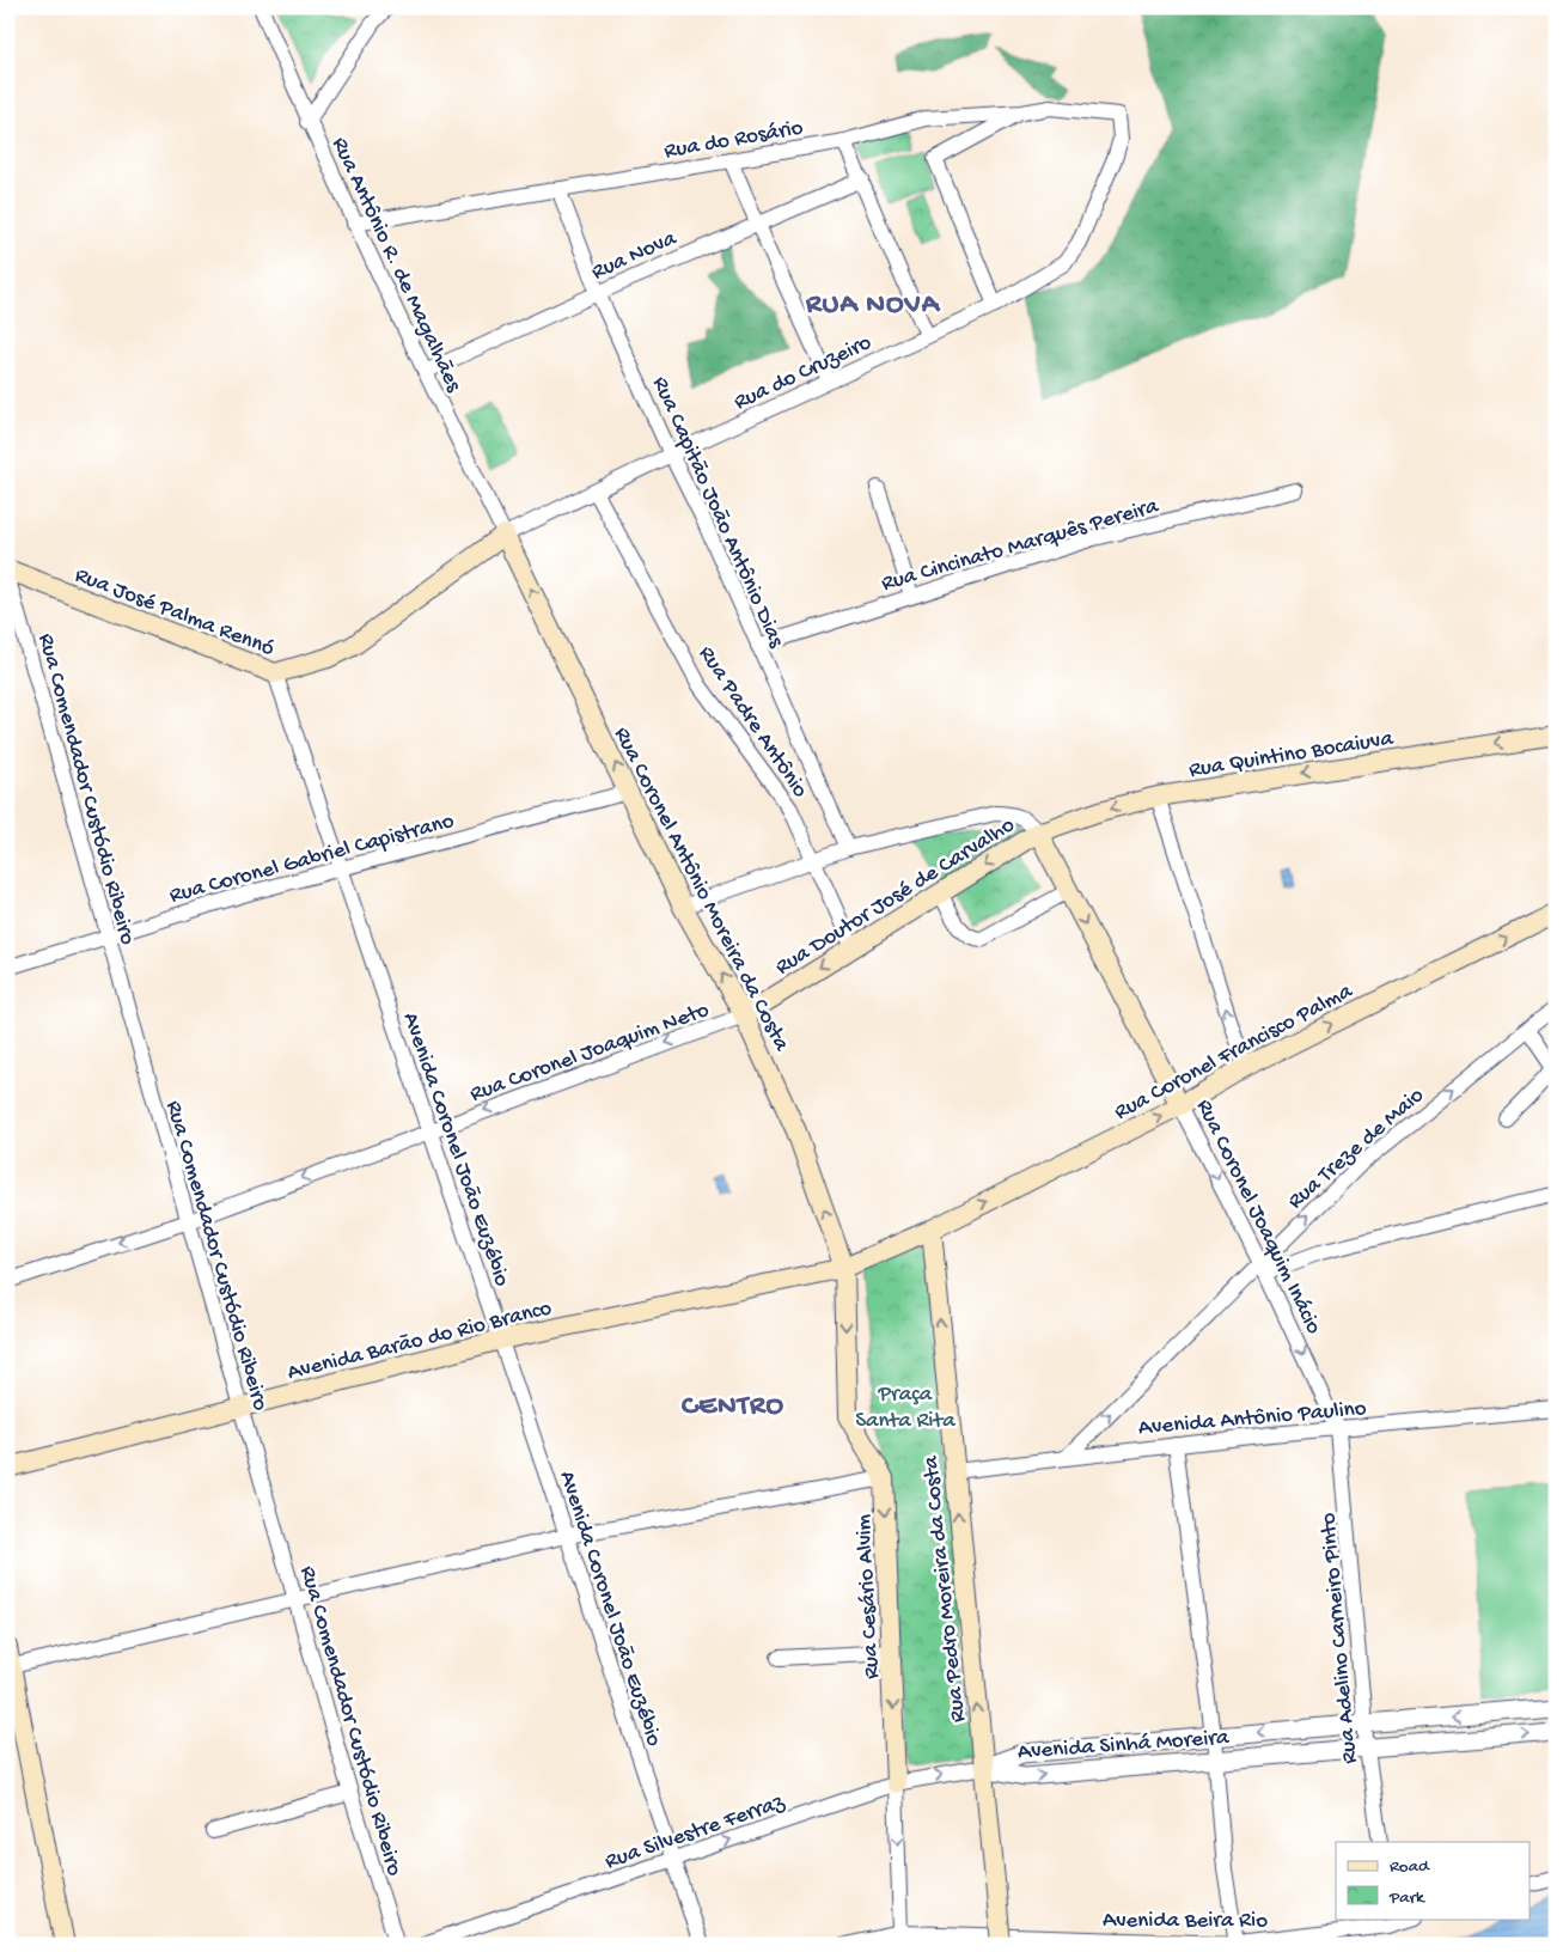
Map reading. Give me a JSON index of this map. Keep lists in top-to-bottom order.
{
  "streets": {
    "main road": [
      "Rua José Palma Rennó",
      "Rua Quintino Bocaiuva",
      "Rua Coronel Antônio Moreira da Costa",
      "Rua Doutor José de Carvalho",
      "Rua Coronel Francisco Palma",
      "Rua Coronel Joaquim Inácio",
      "Avenida Barão do Rio Branco",
      "Rua Pedro Moreira da Costa",
      "Rua Cesário Alvim"
    ],
    "street": [
      "Rua do Rosário",
      "Rua Nova",
      "Rua Antônio R. de Magalhães",
      "Rua do Cruzeiro",
      "Rua Capitão João Antônio Dias",
      "Rua Cincinato Marquês Pereira",
      "Rua Padre Antônio",
      "Rua Comendador Custódio Ribeiro",
      "Rua Coronel Gabriel Capistrano",
      "Rua Coronel Joaquim Neto",
      "Rua Treze de Maio",
      "Avenida Coronel João Euzébio",
      "Avenida Antônio Paulino",
      "Rua Adelino Carneiro Pinto",
      "Avenida Sinhá Moreira",
      "Rua Silvestre Ferraz",
      "Avenida Beira Rio"
    ]
  },
  "crossings": [
    ["Rua do Rosário", "Rua Antônio R. de Magalhães"],
    ["Rua do Rosário", "Rua do Cruzeiro"],
    ["Rua do Rosário", "Rua Capitão João Antônio Dias"],
    ["Rua Nova", "Rua Antônio R. de Magalhães"],
    ["Rua Nova", "Rua Capitão João Antônio Dias"],
    ["Rua Antônio R. de Magalhães", "Rua do Cruzeiro"],
    ["Rua Antônio R. de Magalhães", "Rua José Palma Rennó"],
    ["Rua Antônio R. de Magalhães", "Rua Coronel Antônio Moreira da Costa"],
    ["Rua do Cruzeiro", "Rua Capitão João Antônio Dias"],
    ["Rua do Cruzeiro", "Rua José Palma Rennó"],
    ["Rua do Cruzeiro", "Rua Padre Antônio"],
    ["Rua do Cruzeiro", "Rua Coronel Antônio Moreira da Costa"],
    ["Rua Capitão João Antônio Dias", "Rua Cincinato Marquês Pereira"],
    ["Rua José Palma Rennó", "Rua Coronel Antônio Moreira da Costa"],
    ["Rua José Palma Rennó", "Avenida Coronel João Euzébio"],
    ["Rua Padre Antônio", "Rua Doutor José de Carvalho"],
    ["Rua Quintino Bocaiuva", "Rua Doutor José de Carvalho"],
    ["Rua Quintino Bocaiuva", "Rua Coronel Joaquim Inácio"],
    ["Rua Comendador Custódio Ribeiro", "Rua Coronel Gabriel Capistrano"],
    ["Rua Comendador Custódio Ribeiro", "Rua Coronel Joaquim Neto"],
    ["Rua Comendador Custódio Ribeiro", "Avenida Barão do Rio Branco"],
    ["Rua Coronel Gabriel Capistrano", "Rua Coronel Antônio Moreira da Costa"],
    ["Rua Coronel Gabriel Capistrano", "Avenida Coronel João Euzébio"],
    ["Rua Coronel Antônio Moreira da Costa", "Rua Doutor José de Carvalho"],
    ["Rua Coronel Antônio Moreira da Costa", "Rua Coronel Joaquim Neto"],
    ["Rua Coronel Antônio Moreira da Costa", "Avenida Barão do Rio Branco"],
    ["Rua Coronel Antônio Moreira da Costa", "Rua Cesário Alvim"],
    ["Rua Doutor José de Carvalho", "Rua Coronel Joaquim Neto"],
    ["Rua Doutor José de Carvalho", "Rua Coronel Joaquim Inácio"],
    ["Rua Coronel Joaquim Neto", "Avenida Coronel João Euzébio"],
    ["Rua Coronel Francisco Palma", "Rua Coronel Joaquim Inácio"],
    ["Rua Coronel Francisco Palma", "Rua Pedro Moreira da Costa"],
    ["Rua Treze de Maio", "Rua Coronel Joaquim Inácio"],
    ["Rua Treze de Maio", "Avenida Antônio Paulino"],
    ["Avenida Coronel João Euzébio", "Avenida Barão do Rio Branco"],
    ["Avenida Coronel João Euzébio", "Rua Silvestre Ferraz"],
    ["Rua Coronel Joaquim Inácio", "Avenida Antônio Paulino"],
    ["Rua Coronel Joaquim Inácio", "Rua Adelino Carneiro Pinto"],
    ["Avenida Barão do Rio Branco", "Rua Cesário Alvim"],
    ["Avenida Antônio Paulino", "Rua Pedro Moreira da Costa"],
    ["Avenida Antônio Paulino", "Rua Adelino Carneiro Pinto"],
    ["Rua Pedro Moreira da Costa", "Avenida Sinhá Moreira"],
    ["Rua Pedro Moreira da Costa", "Rua Silvestre Ferraz"],
    ["Rua Cesário Alvim", "Rua Silvestre Ferraz"],
    ["Rua Cesário Alvim", "Avenida Beira Rio"],
    ["Rua Adelino Carneiro Pinto", "Avenida Sinhá Moreira"],
    ["Avenida Sinhá Moreira", "Rua Silvestre Ferraz"]
  ],
  "one_way": [
    "Rua Quintino Bocaiuva",
    "Rua Coronel Antônio Moreira da Costa",
    "Rua Doutor José de Carvalho",
    "Rua Coronel Joaquim Neto",
    "Rua Coronel Francisco Palma",
    "Rua Treze de Maio",
    "Rua Coronel Joaquim Inácio",
    "Rua Pedro Moreira da Costa",
    "Rua Cesário Alvim",
    "Rua Silvestre Ferraz"
  ],
  "districts": ["RUA NOVA", "CENTRO"],
  "parks": ["Praça Santa Rita"],
  "legend": ["Road", "Park"]
}
